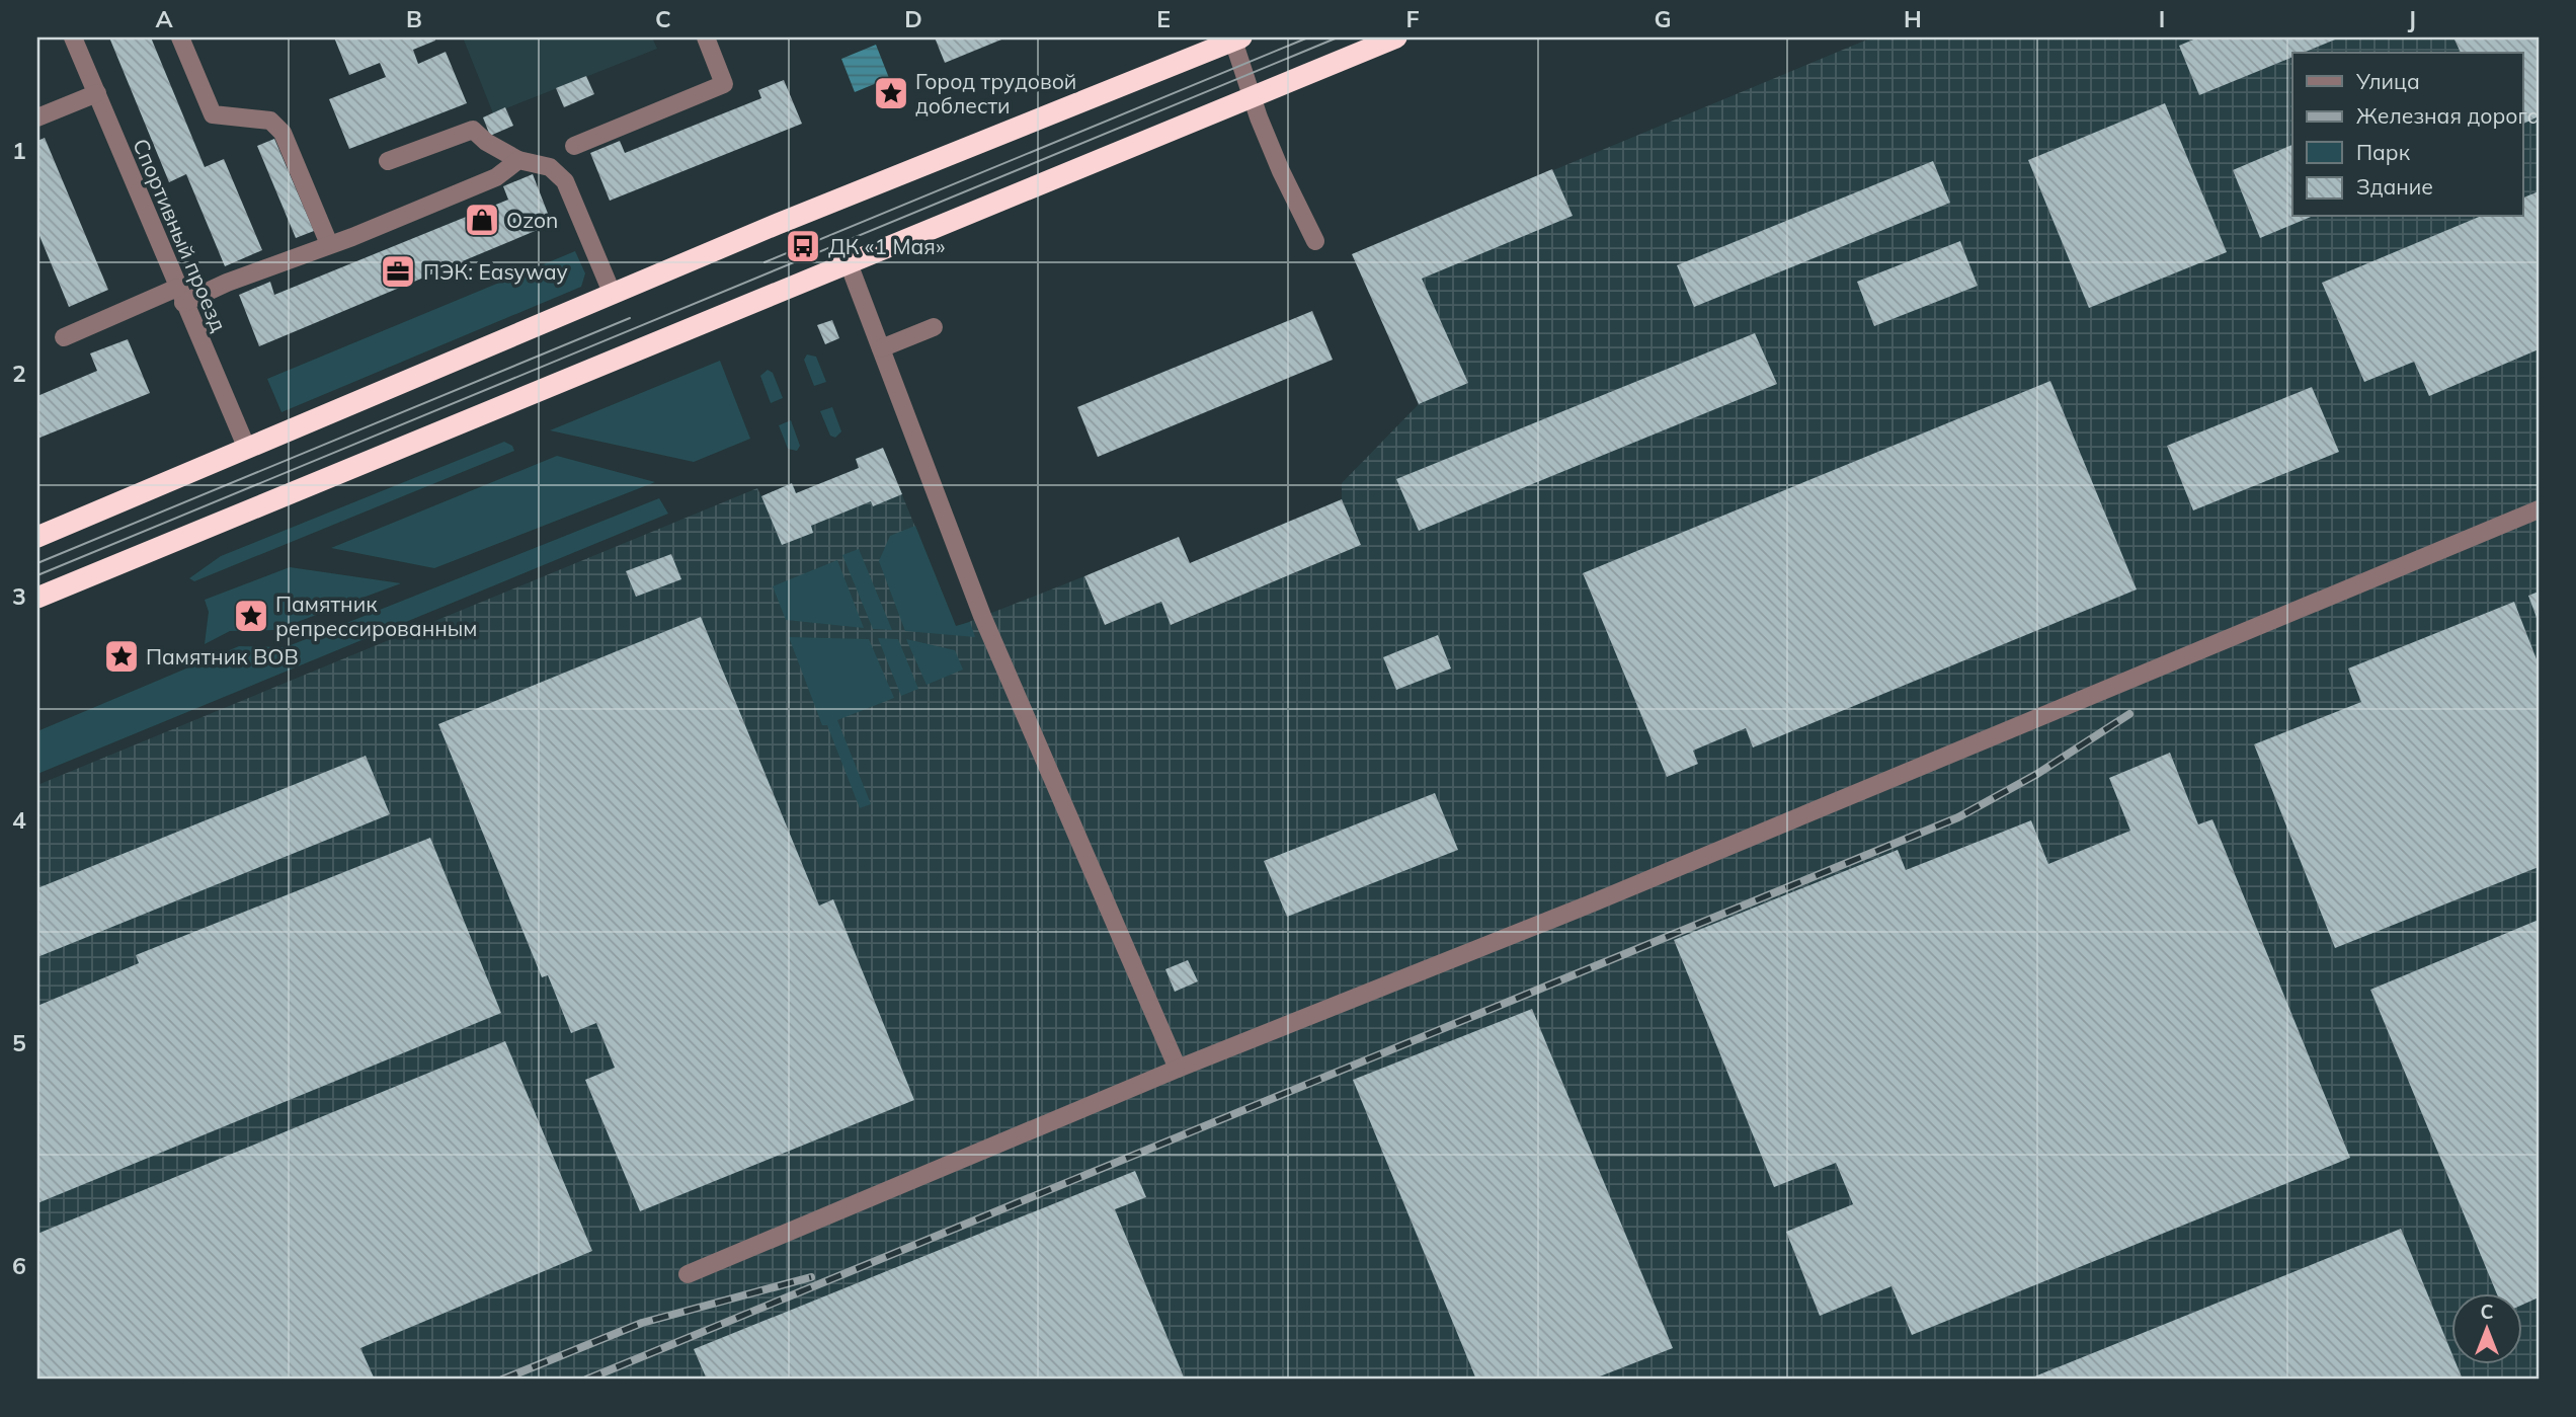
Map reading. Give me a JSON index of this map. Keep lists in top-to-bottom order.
{
  "streets": {
    "street": ["Спортивный проезд"]
  },
  "places": {
    "place": ["Город трудовой доблести", "Памятник репрессированным", "Памятник ВОВ"],
    "shop": ["Ozon"],
    "bus stop": ["ДК «1 Мая»"],
    "office": ["ПЭК: Easyway"]
  },
  "legend": [
    "Улица",
    "Железная дорога",
    "Парк",
    "Здание"
  ],
  "north": "top",
  "grid": {
    "columns": [
      "A",
      "B",
      "C",
      "D",
      "E",
      "F",
      "G",
      "H",
      "I",
      "J"
    ],
    "rows": [
      "1",
      "2",
      "3",
      "4",
      "5",
      "6"
    ]
  }
}
